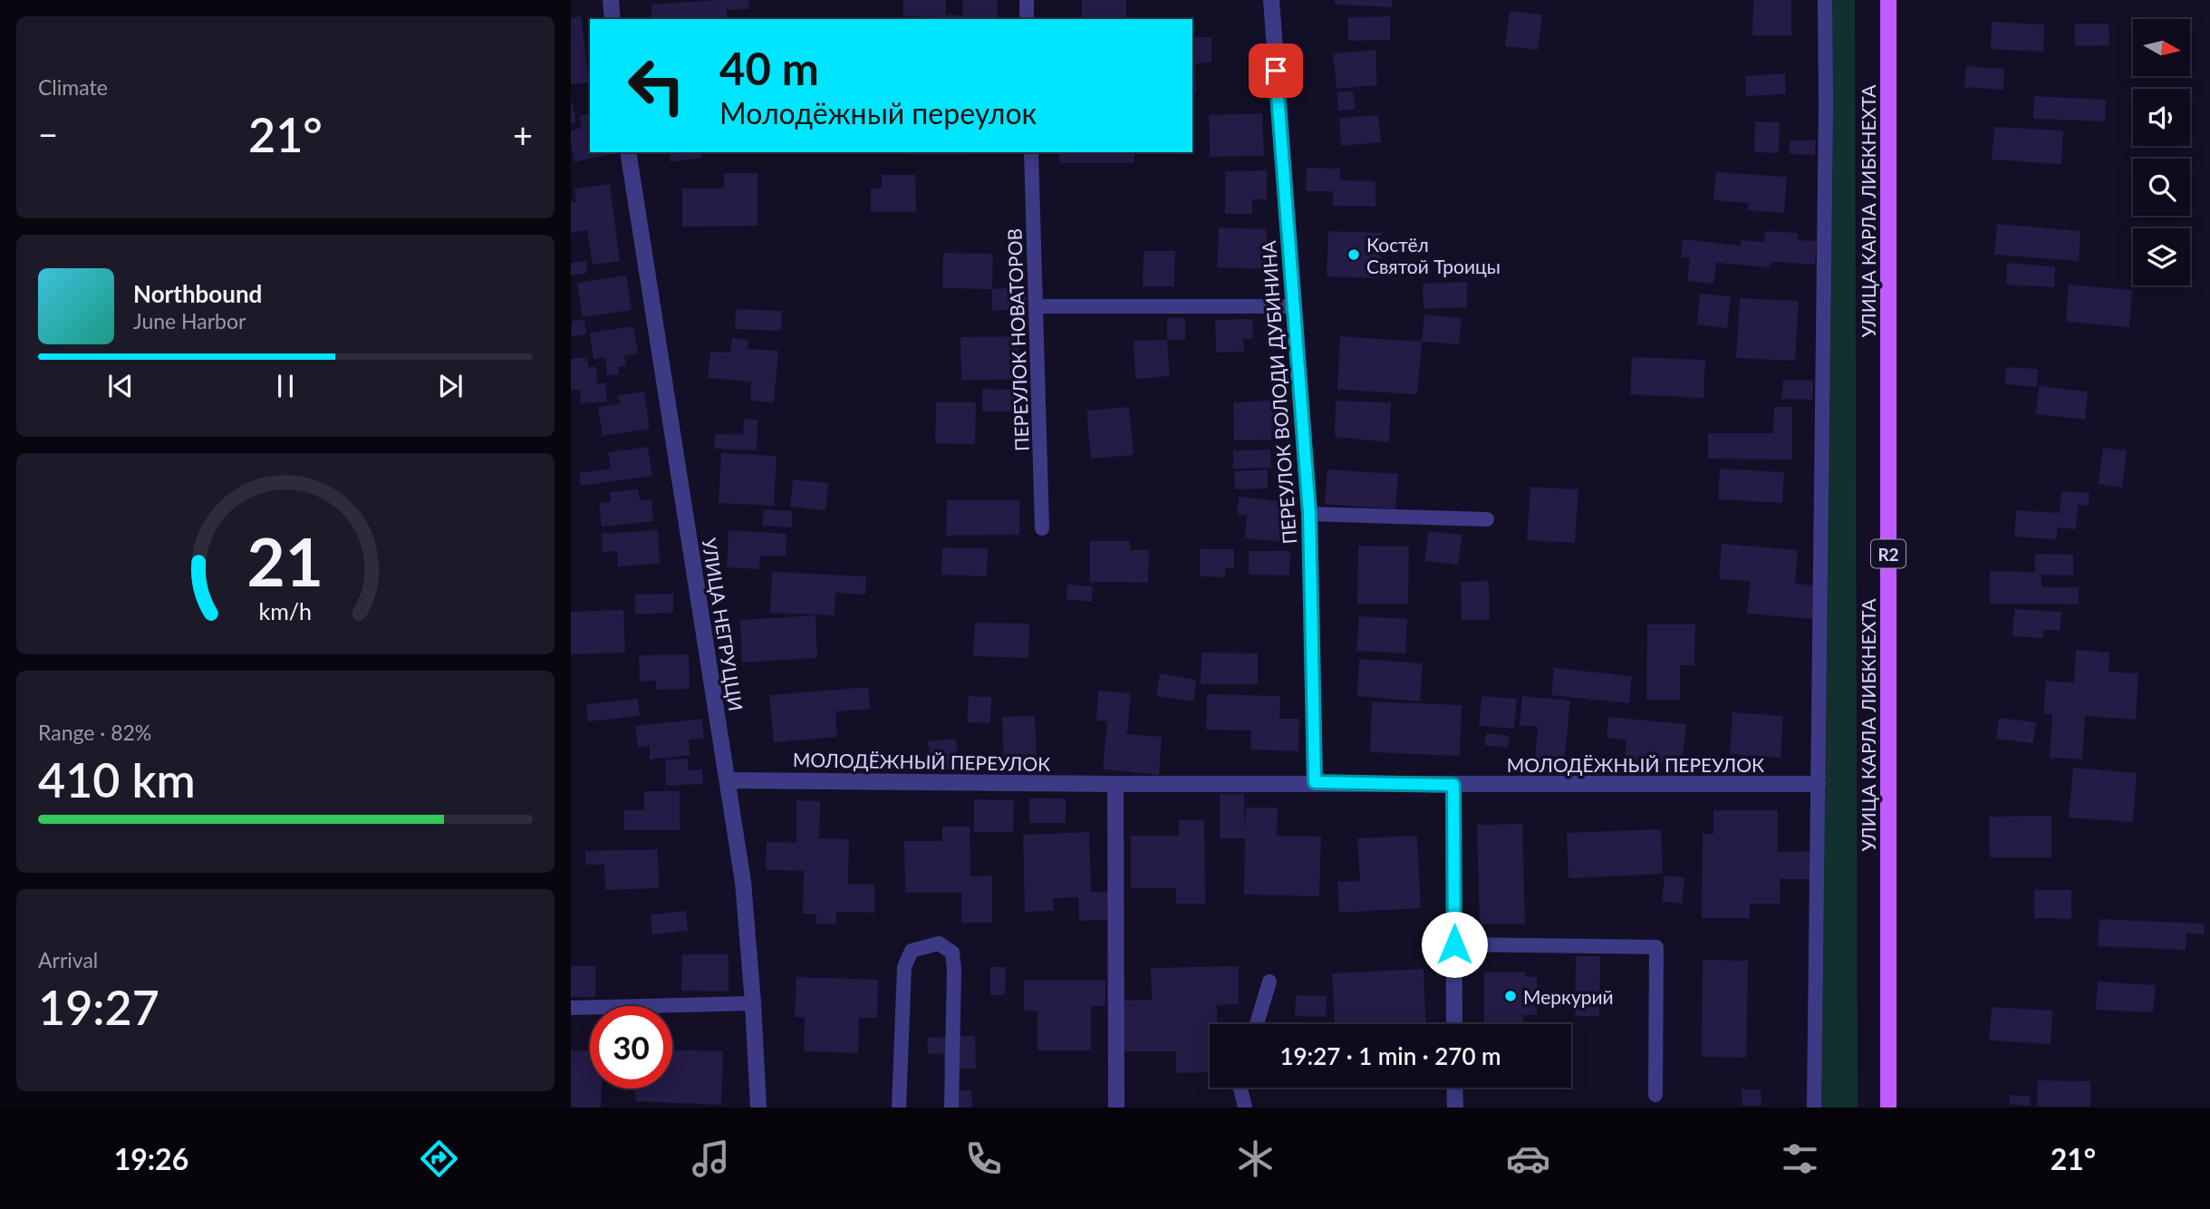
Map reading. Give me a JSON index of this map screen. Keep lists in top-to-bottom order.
{
  "streets": {
    "main road": ["УЛИЦА КАРЛА ЛИБКНЕХТА", "R2"],
    "street": ["ПЕРЕУЛОК ВОЛОДИ ДУБИНИНА", "УЛИЦА НЕГРУЦЦИ", "МОЛОДЁЖНЫЙ ПЕРЕУЛОК"],
    "lane": ["ПЕРЕУЛОК НОВАТОРОВ"]
  },
  "crossings": [
    ["ПЕРЕУЛОК ВОЛОДИ ДУБИНИНА", "МОЛОДЁЖНЫЙ ПЕРЕУЛОК"],
    ["УЛИЦА НЕГРУЦЦИ", "МОЛОДЁЖНЫЙ ПЕРЕУЛОК"]
  ],
  "places": ["Костёл Святой Троицы", "Меркурий"],
  "north": "right",
  "page": {
    "tile": [
      "Climate",
      ["Range · 82%", "410 km"],
      ["Arrival", "19:27"]
    ],
    "turn": ["40 m", "Молодёжный переулок"],
    "heat": ["−", "21°", "+"],
    "song": ["Northbound", "June Harbor"],
    "limit": "30",
    "trip": "19:27 · 1 min · 270 m",
    "tabs": ["19:26", "21°"],
    "gauge": ["21", "km/h"]
  }
}
